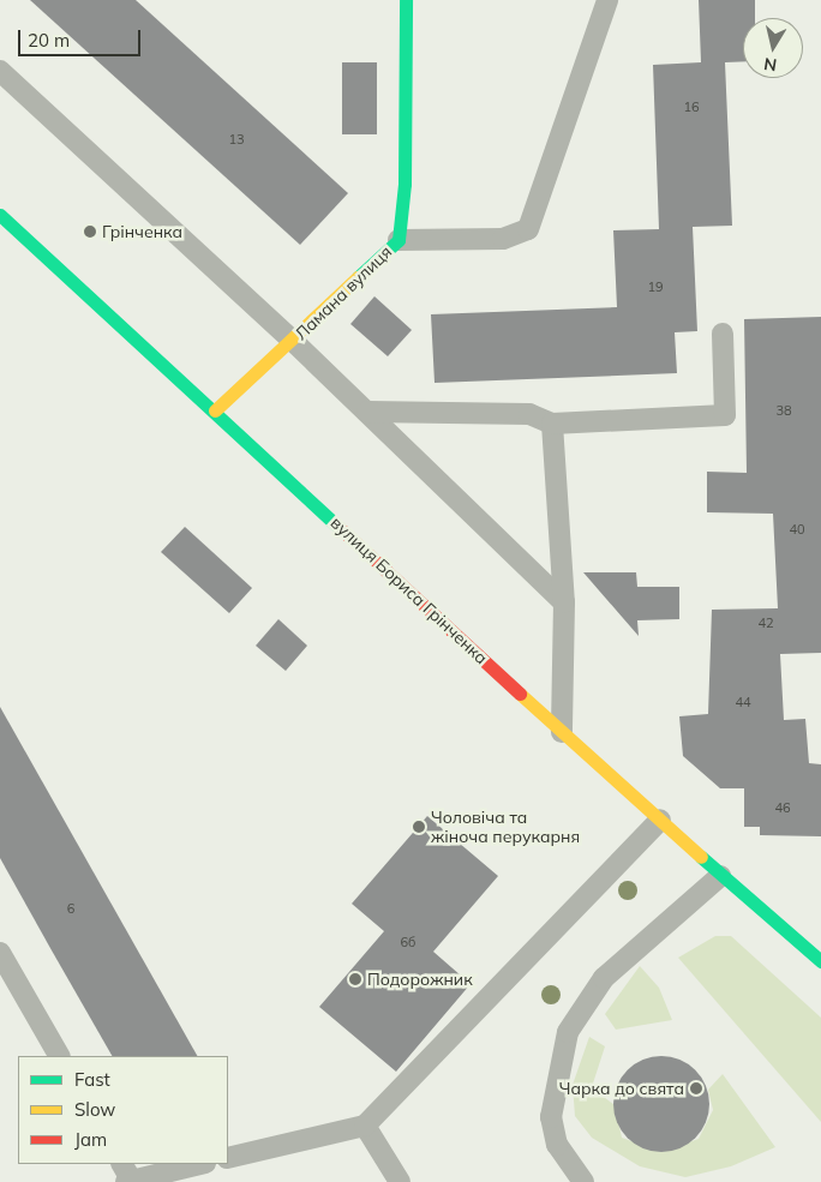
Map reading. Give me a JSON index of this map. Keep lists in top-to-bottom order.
{
  "streets": {
    "main road": ["Ламана вулиця", "вулиця Бориса Грінченка"]
  },
  "crossings": [
    ["Ламана вулиця", "вулиця Бориса Грінченка"]
  ],
  "places": [
    "Грінченка",
    "Чоловіча та жіноча перукарня",
    "Подорожник",
    "Чарка до свята"
  ],
  "house_numbers": [
    "16",
    "13",
    "19",
    "38",
    "40",
    "42",
    "44",
    "46",
    "6",
    "6б"
  ],
  "legend": ["Fast", "Slow", "Jam"],
  "scale_bar": "20 m",
  "north": "bottom"
}
